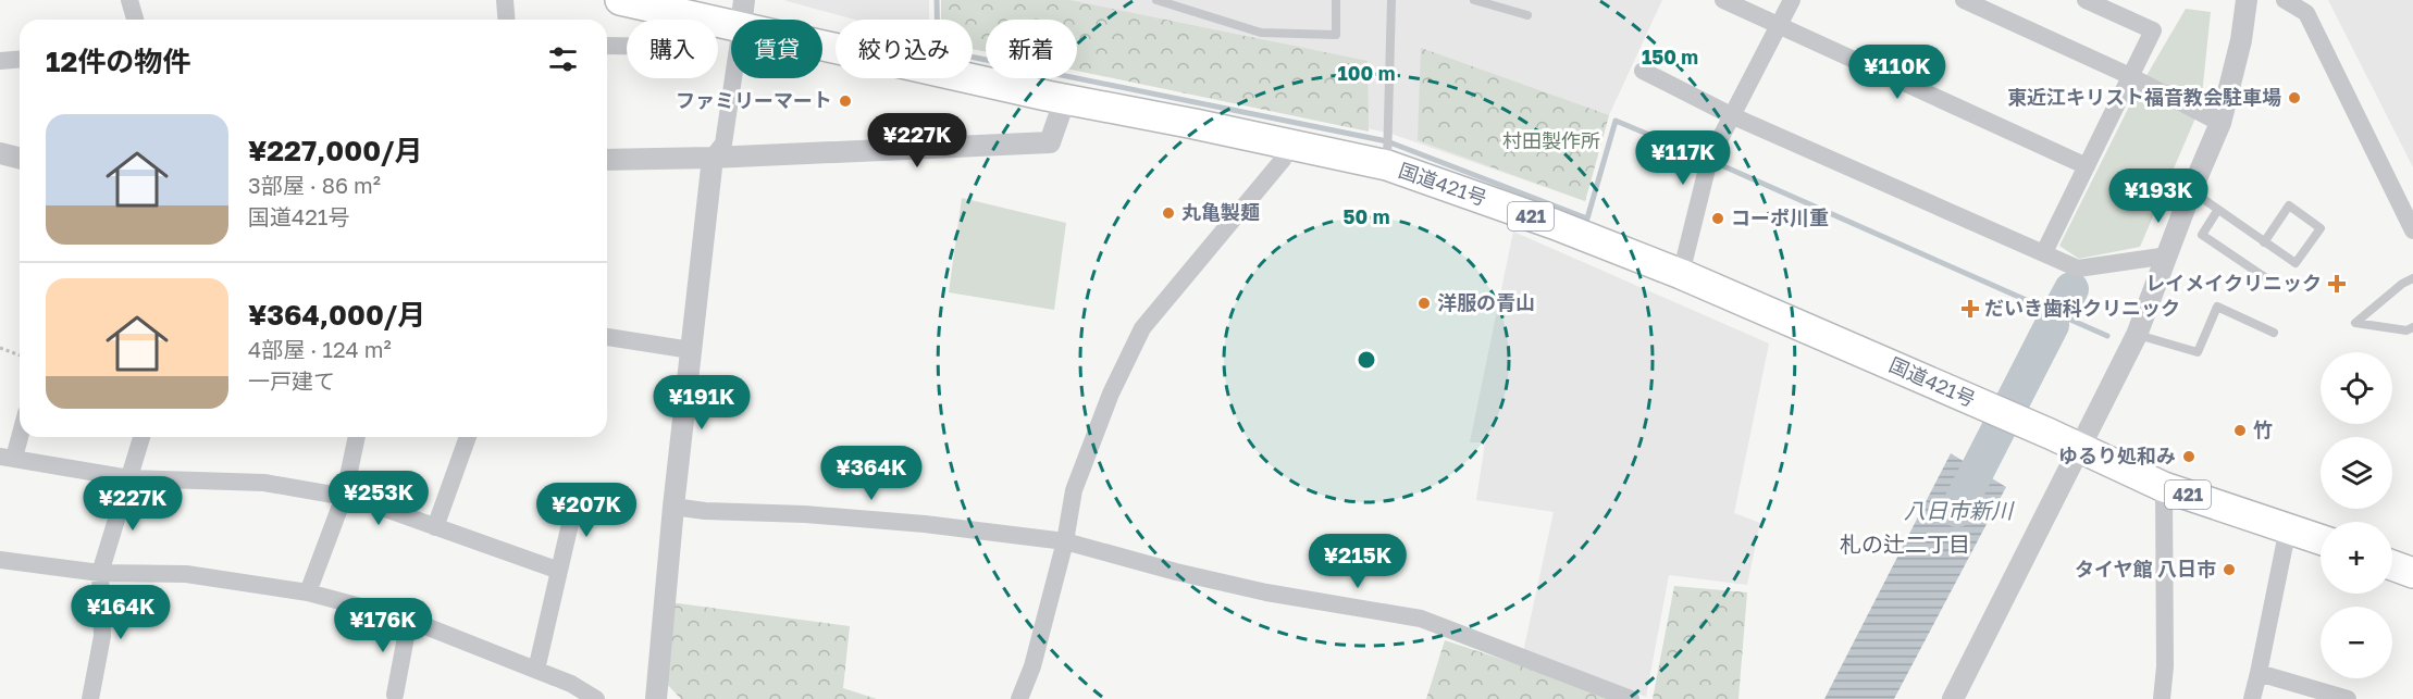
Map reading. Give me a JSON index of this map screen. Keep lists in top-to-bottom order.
{
  "streets": {
    "highway": ["国道421号", "421"]
  },
  "districts": ["札の辻二丁目"],
  "water": ["八日市新川"],
  "parks": ["村田製作所"],
  "places": {
    "other": [
      "東近江キリスト福音教会駐車場",
      "ファミリーマート",
      "丸亀製麺",
      "コーポ川重",
      "洋服の青山",
      "竹",
      "ゆるり処和み",
      "タイヤ館 八日市"
    ],
    "health": ["レイメイクリニック", "だいき歯科クリニック"]
  },
  "page": {
    "chip": [
      "購入",
      "賃貸",
      "絞り込み",
      "新着"
    ],
    "heading": "12件の物件",
    "price": [
      "¥110K",
      "¥227K",
      "¥117K",
      "¥193K",
      "¥191K",
      "¥364K",
      "¥253K",
      "¥227K",
      "¥207K",
      "¥215K",
      "¥164K",
      "¥176K"
    ],
    "list": [
      {
        "name": "¥227,000/月",
        "note": "3部屋 · 86 m² · 国道421号"
      },
      {
        "name": "¥364,000/月",
        "note": "4部屋 · 124 m² · 一戸建て"
      }
    ],
    "map_buttons": ["+", "−"]
  },
  "rings": ["150 m", "100 m", "50 m"]
}
